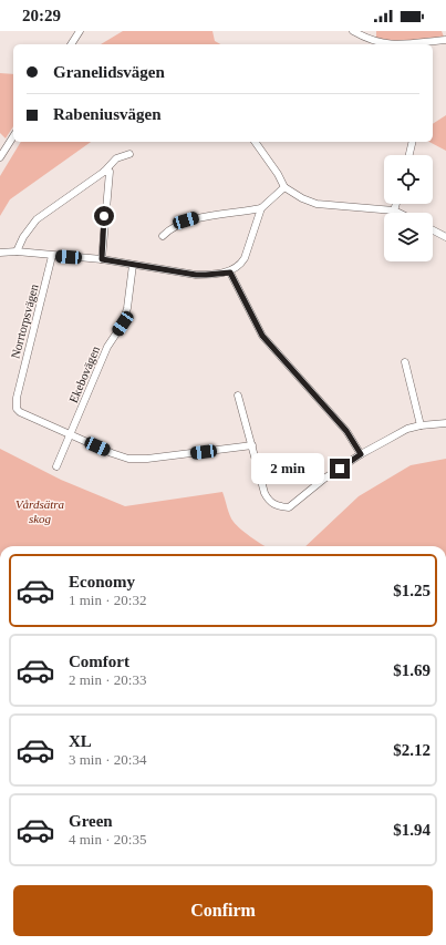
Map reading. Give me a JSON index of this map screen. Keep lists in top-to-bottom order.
{
  "streets": {
    "street": ["Norrtorpsvägen", "Ekebovägen"]
  },
  "crossings": [
    ["Norrtorpsvägen", "Ekebovägen"]
  ],
  "parks": ["Vårdsätra skog"],
  "page": {
    "status": "20:29",
    "banner": ["Granelidsvägen", "Rabeniusvägen"],
    "bubble": "2 min",
    "list": [
      {
        "name": "Economy",
        "note": "1 min · 20:32",
        "value": "$1.25"
      },
      {
        "name": "Comfort",
        "note": "2 min · 20:33",
        "value": "$1.69"
      },
      {
        "name": "XL",
        "note": "3 min · 20:34",
        "value": "$2.12"
      },
      {
        "name": "Green",
        "note": "4 min · 20:35",
        "value": "$1.94"
      }
    ],
    "buttons": "Confirm"
  }
}
